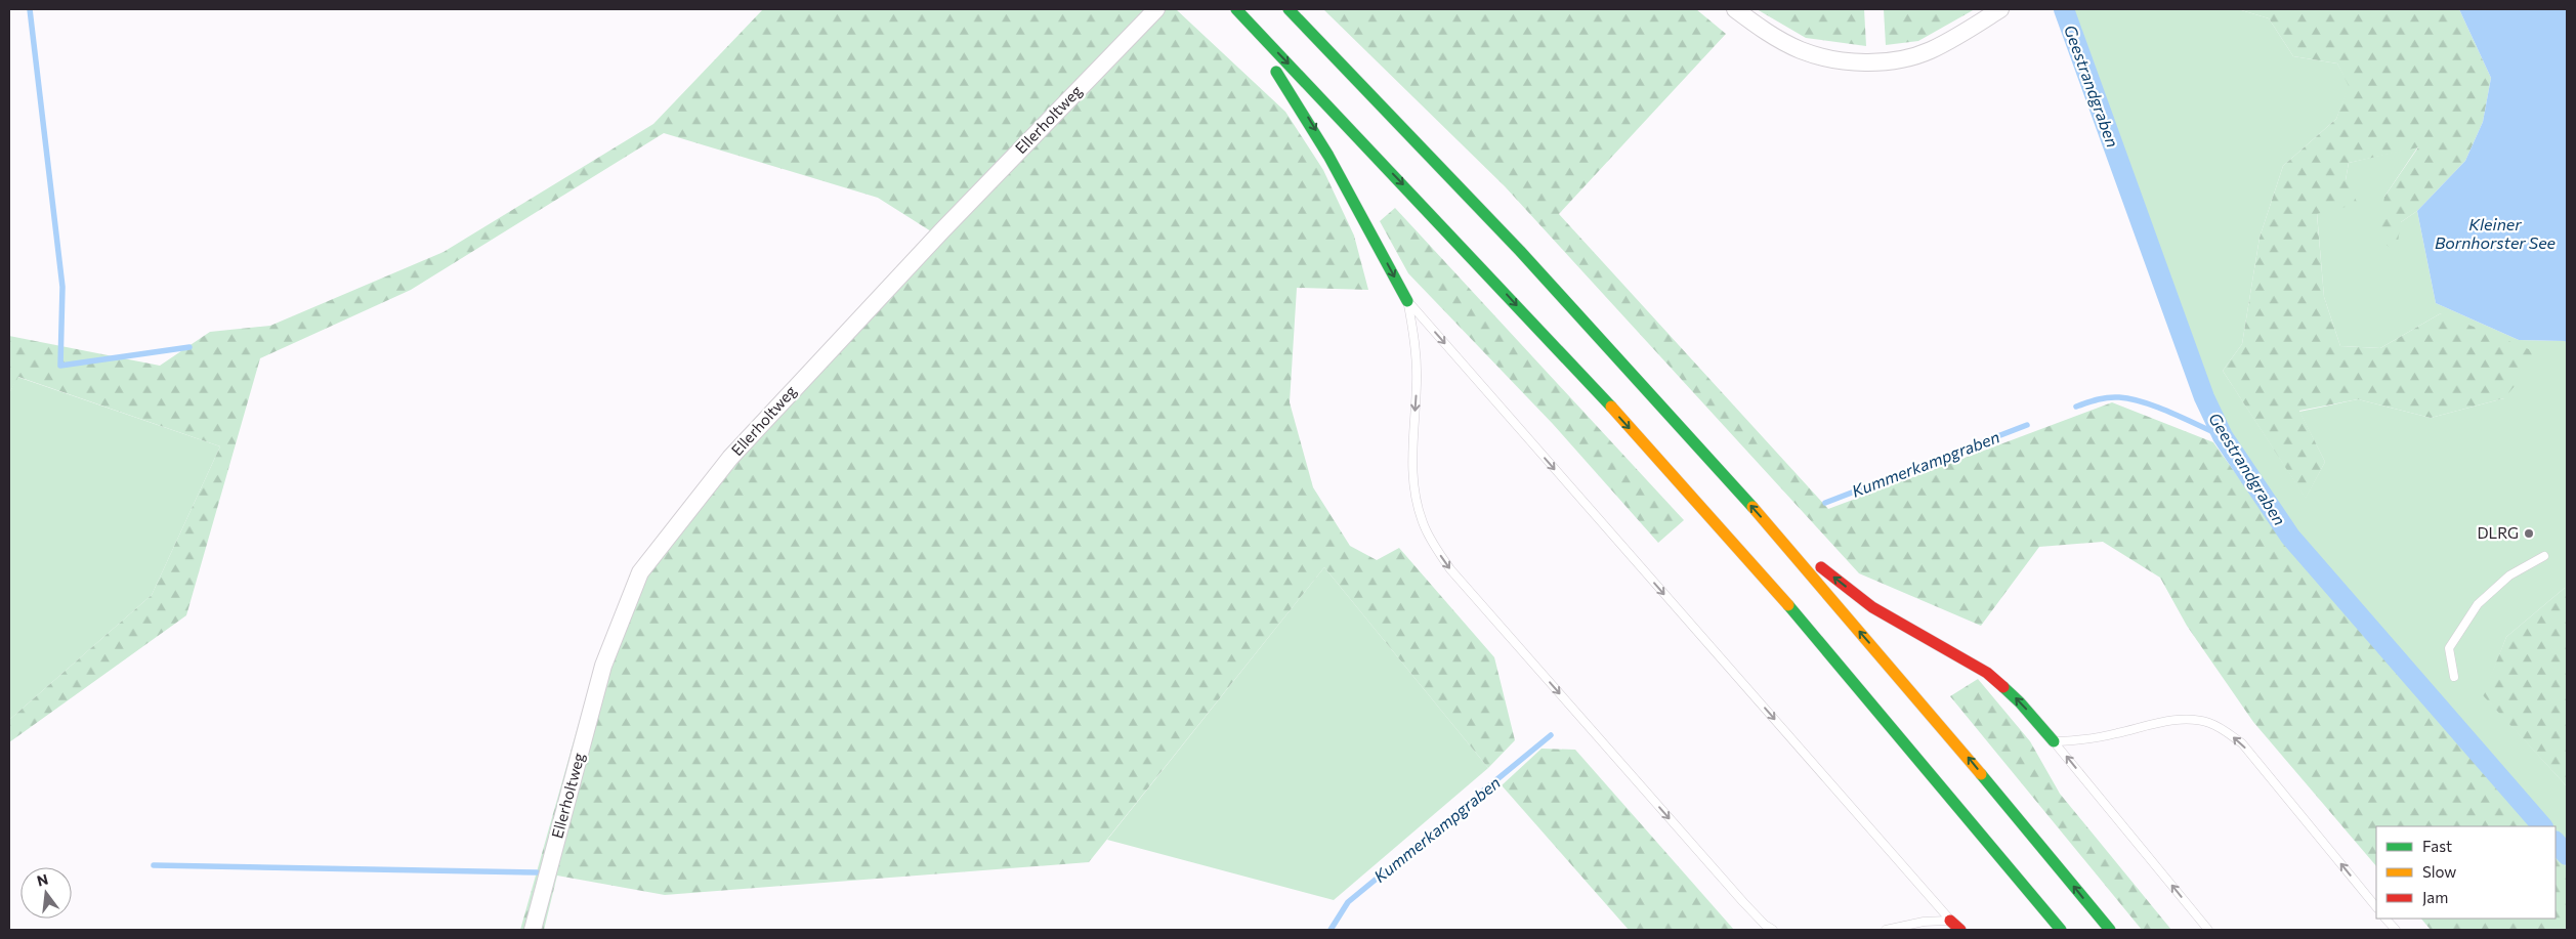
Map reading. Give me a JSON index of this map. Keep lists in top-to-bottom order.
{
  "streets": {
    "street": ["Ellerholtweg"]
  },
  "water": ["Geestrandgraben", "Kleiner Bornhorster See", "Kummerkampgraben"],
  "places": ["DLRG"],
  "legend": ["Fast", "Slow", "Jam"],
  "north": "top"
}
